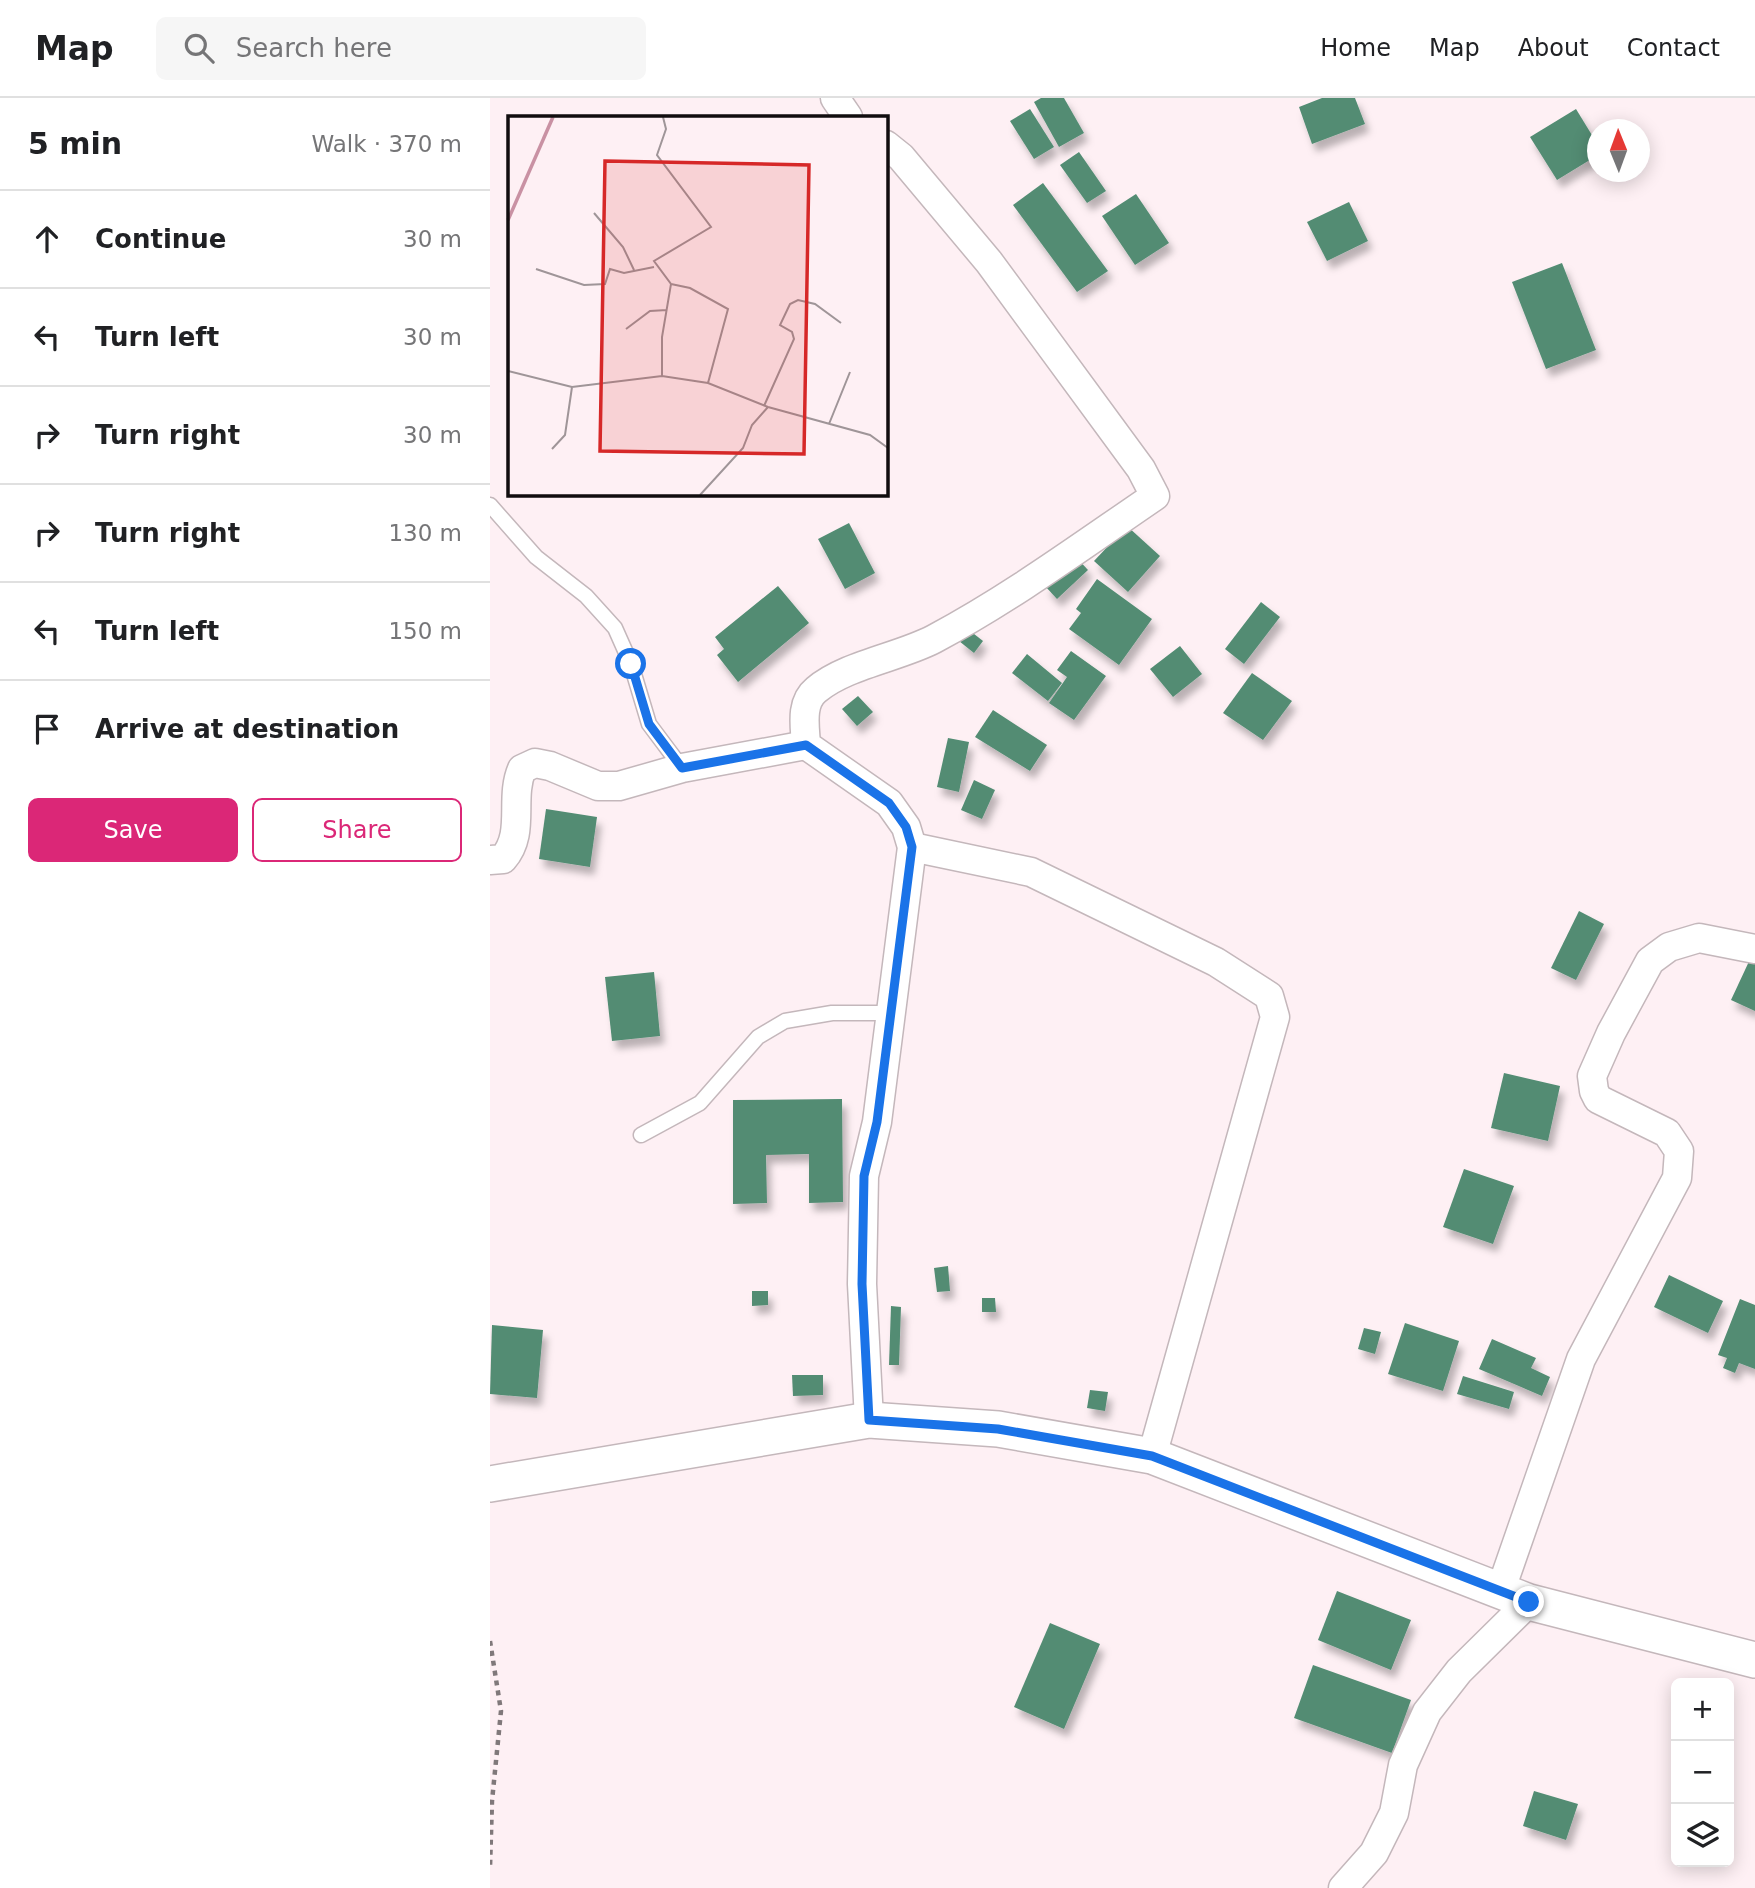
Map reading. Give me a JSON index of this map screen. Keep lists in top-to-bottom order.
{
  "north": "top",
  "page": {
    "header": "Map",
    "search": "Search here",
    "nav": [
      "Home",
      "Map",
      "About",
      "Contact"
    ],
    "heading": ["5 min", "Walk · 370 m"],
    "list": [
      ["Continue", "30 m"],
      ["Turn left", "30 m"],
      ["Turn right", "30 m"],
      ["Turn right", "130 m"],
      ["Turn left", "150 m"],
      "Arrive at destination"
    ],
    "buttons": ["Save", "Share"],
    "map_buttons": ["+", "−"]
  }
}
